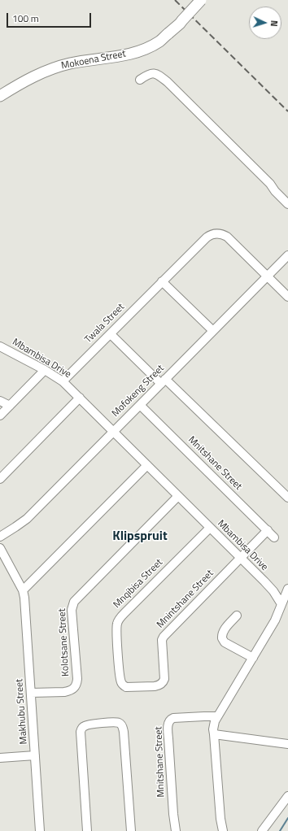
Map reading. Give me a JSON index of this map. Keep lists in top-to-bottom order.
{
  "streets": {
    "main road": ["Mokoena Street"],
    "street": [
      "Twala Street",
      "Mbambisa Drive",
      "Mofokeng Street",
      "Mnitshane Street",
      "Mnqibisa Street",
      "Mnintshane Street",
      "Kolotsane Street",
      "Makhubu Street"
    ]
  },
  "crossings": [
    ["Twala Street", "Mbambisa Drive"],
    ["Twala Street", "Mofokeng Street"],
    ["Mbambisa Drive", "Mofokeng Street"],
    ["Mbambisa Drive", "Mnqibisa Street"],
    ["Mbambisa Drive", "Mnintshane Street"],
    ["Mbambisa Drive", "Kolotsane Street"],
    ["Mofokeng Street", "Mnitshane Street"],
    ["Mnitshane Street", "Mnintshane Street"],
    ["Mnqibisa Street", "Mnintshane Street"],
    ["Kolotsane Street", "Makhubu Street"]
  ],
  "districts": ["Klipspruit"],
  "scale_bar": "100 m",
  "north": "right"
}
